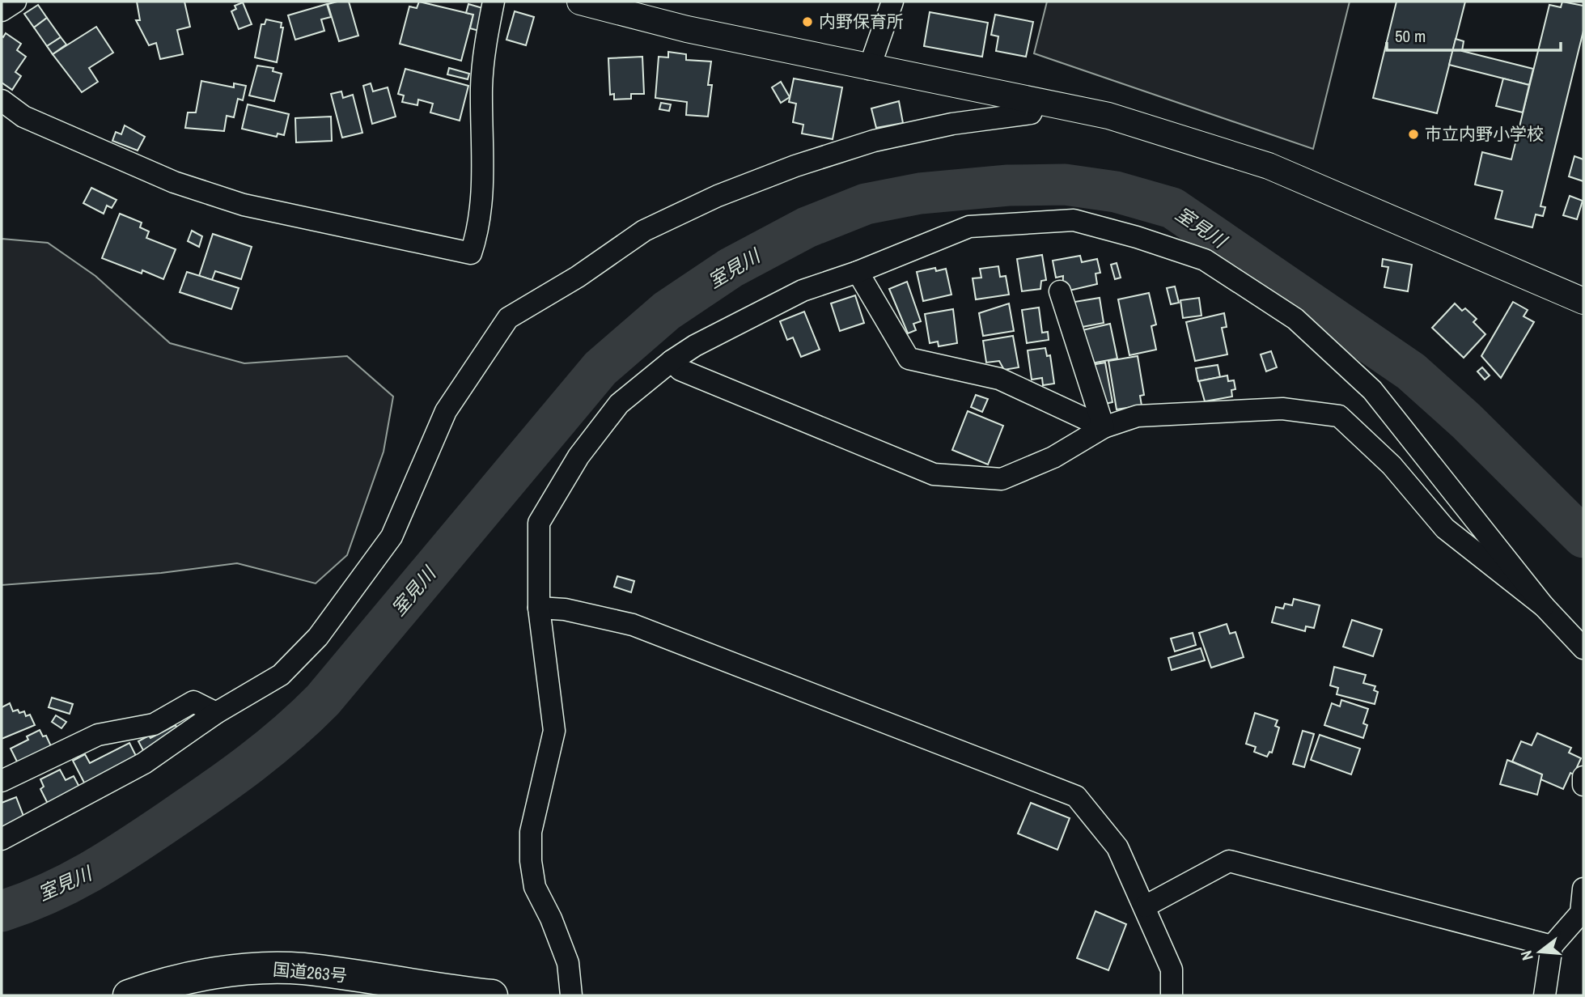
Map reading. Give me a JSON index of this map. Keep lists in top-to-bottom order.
{
  "streets": {
    "highway": ["国道263号"]
  },
  "water": ["室見川"],
  "places": ["内野保育所", "市立内野小学校"],
  "scale_bar": "50 m",
  "north": "left"
}
